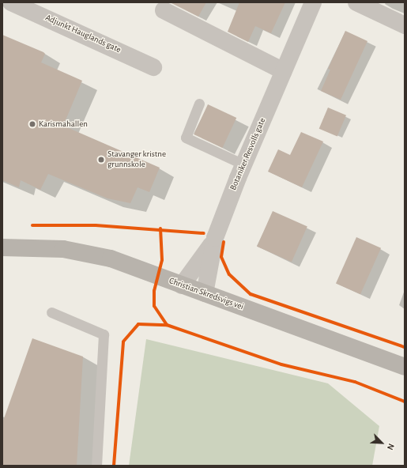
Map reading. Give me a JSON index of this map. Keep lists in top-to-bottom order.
{
  "streets": {
    "main road": ["Christian Skredsvigs vei"],
    "street": ["Adjunkt Hauglands gate", "Botaniker Resvolls gate"]
  },
  "crossings": [
    ["Botaniker Resvolls gate", "Christian Skredsvigs vei"]
  ],
  "places": ["Karismahallen", "Stavanger kristne grunnskole"],
  "north": "bottom right"
}
